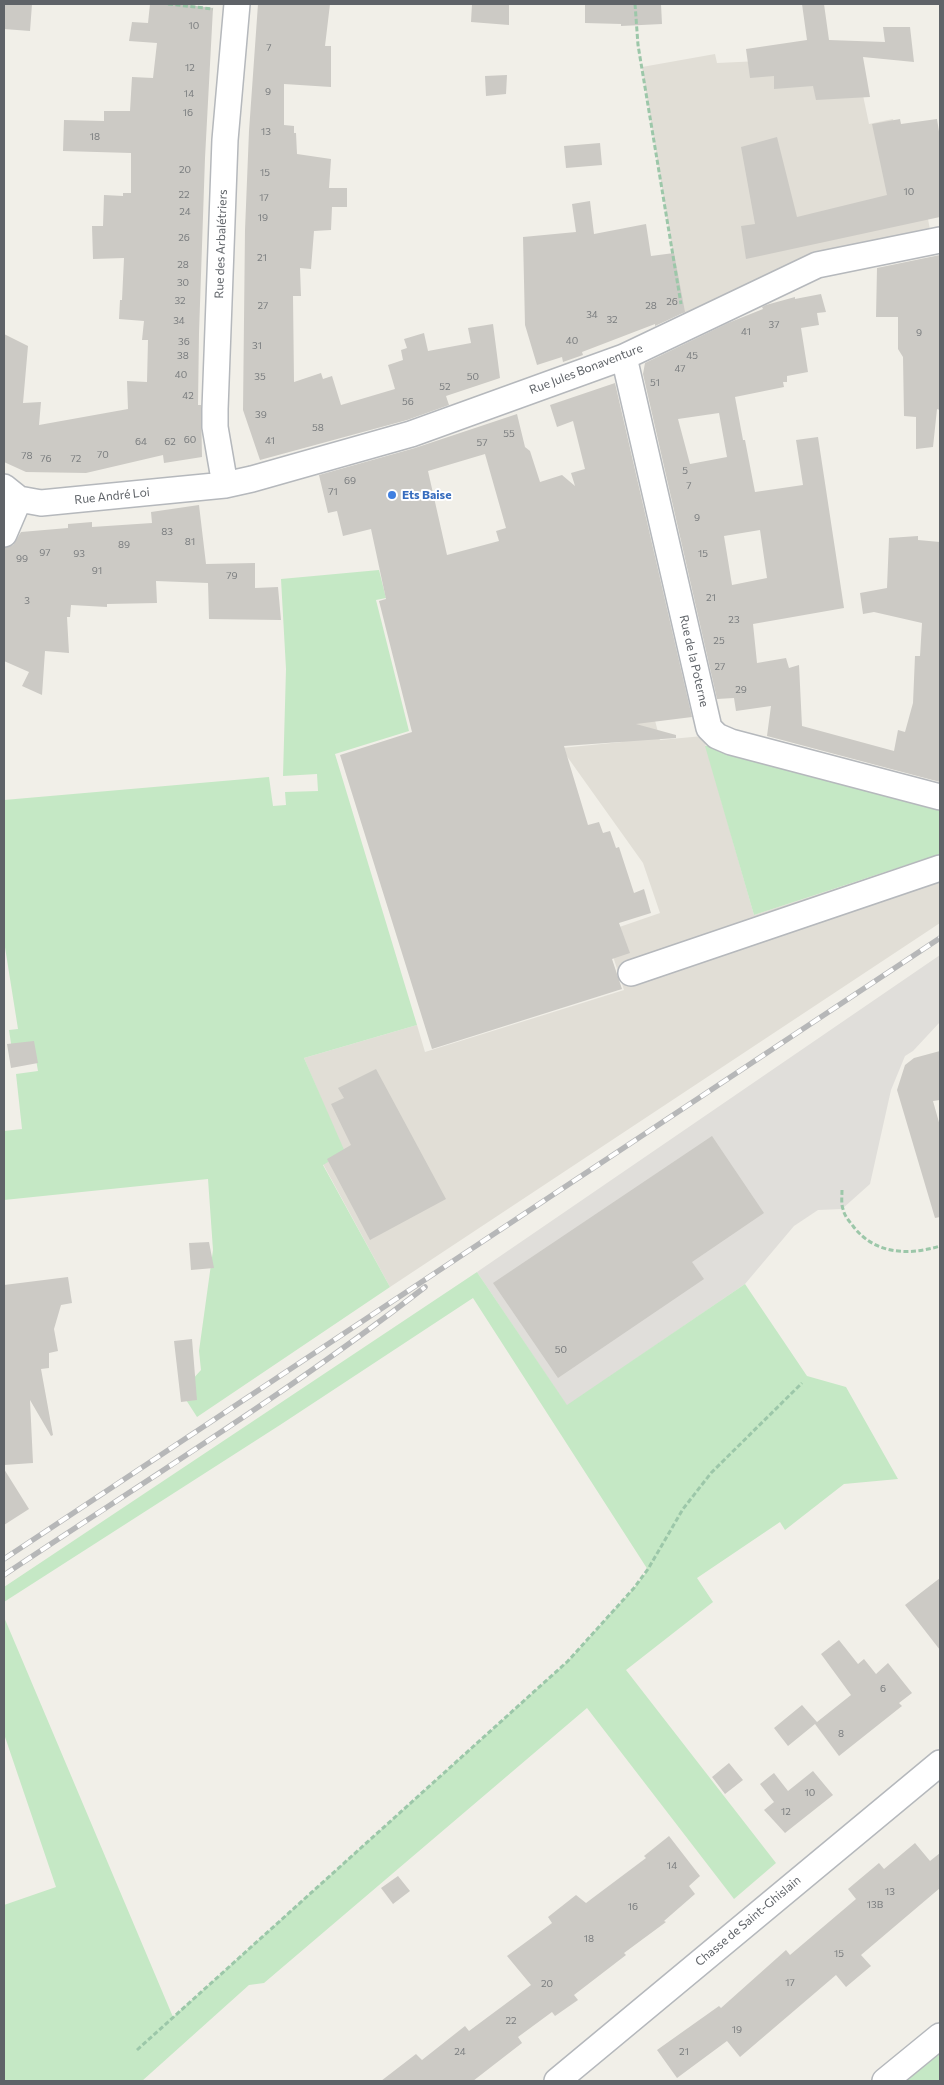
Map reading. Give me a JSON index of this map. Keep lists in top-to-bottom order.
{
  "streets": {
    "street": [
      "Rue des Arbalétriers",
      "Rue Jules Bonaventure",
      "Rue André Loi",
      "Rue de la Poterne",
      "Chasse de Saint-Ghislain"
    ]
  },
  "crossings": [
    ["Rue des Arbalétriers", "Rue Jules Bonaventure"],
    ["Rue des Arbalétriers", "Rue André Loi"],
    ["Rue Jules Bonaventure", "Rue André Loi"],
    ["Rue Jules Bonaventure", "Rue de la Poterne"]
  ],
  "places": ["Ets Baise"],
  "house_numbers": [
    "10",
    "7",
    "12",
    "9",
    "14",
    "16",
    "13",
    "18",
    "20",
    "15",
    "10",
    "22",
    "17",
    "24",
    "19",
    "26",
    "21",
    "28",
    "30",
    "32",
    "26",
    "27",
    "28",
    "34",
    "32",
    "34",
    "37",
    "41",
    "9",
    "40",
    "36",
    "31",
    "38",
    "45",
    "47",
    "40",
    "35",
    "50",
    "51",
    "52",
    "42",
    "56",
    "39",
    "58",
    "55",
    "60",
    "41",
    "64",
    "62",
    "57",
    "70",
    "78",
    "76",
    "72",
    "5",
    "69",
    "7",
    "71",
    "9",
    "83",
    "81",
    "89",
    "97",
    "93",
    "15",
    "99",
    "91",
    "79",
    "21",
    "3",
    "23",
    "25",
    "27",
    "29",
    "50",
    "6",
    "8",
    "10",
    "12",
    "14",
    "13",
    "13B",
    "16",
    "18",
    "15",
    "17",
    "20",
    "22",
    "19",
    "24",
    "21"
  ]
}
